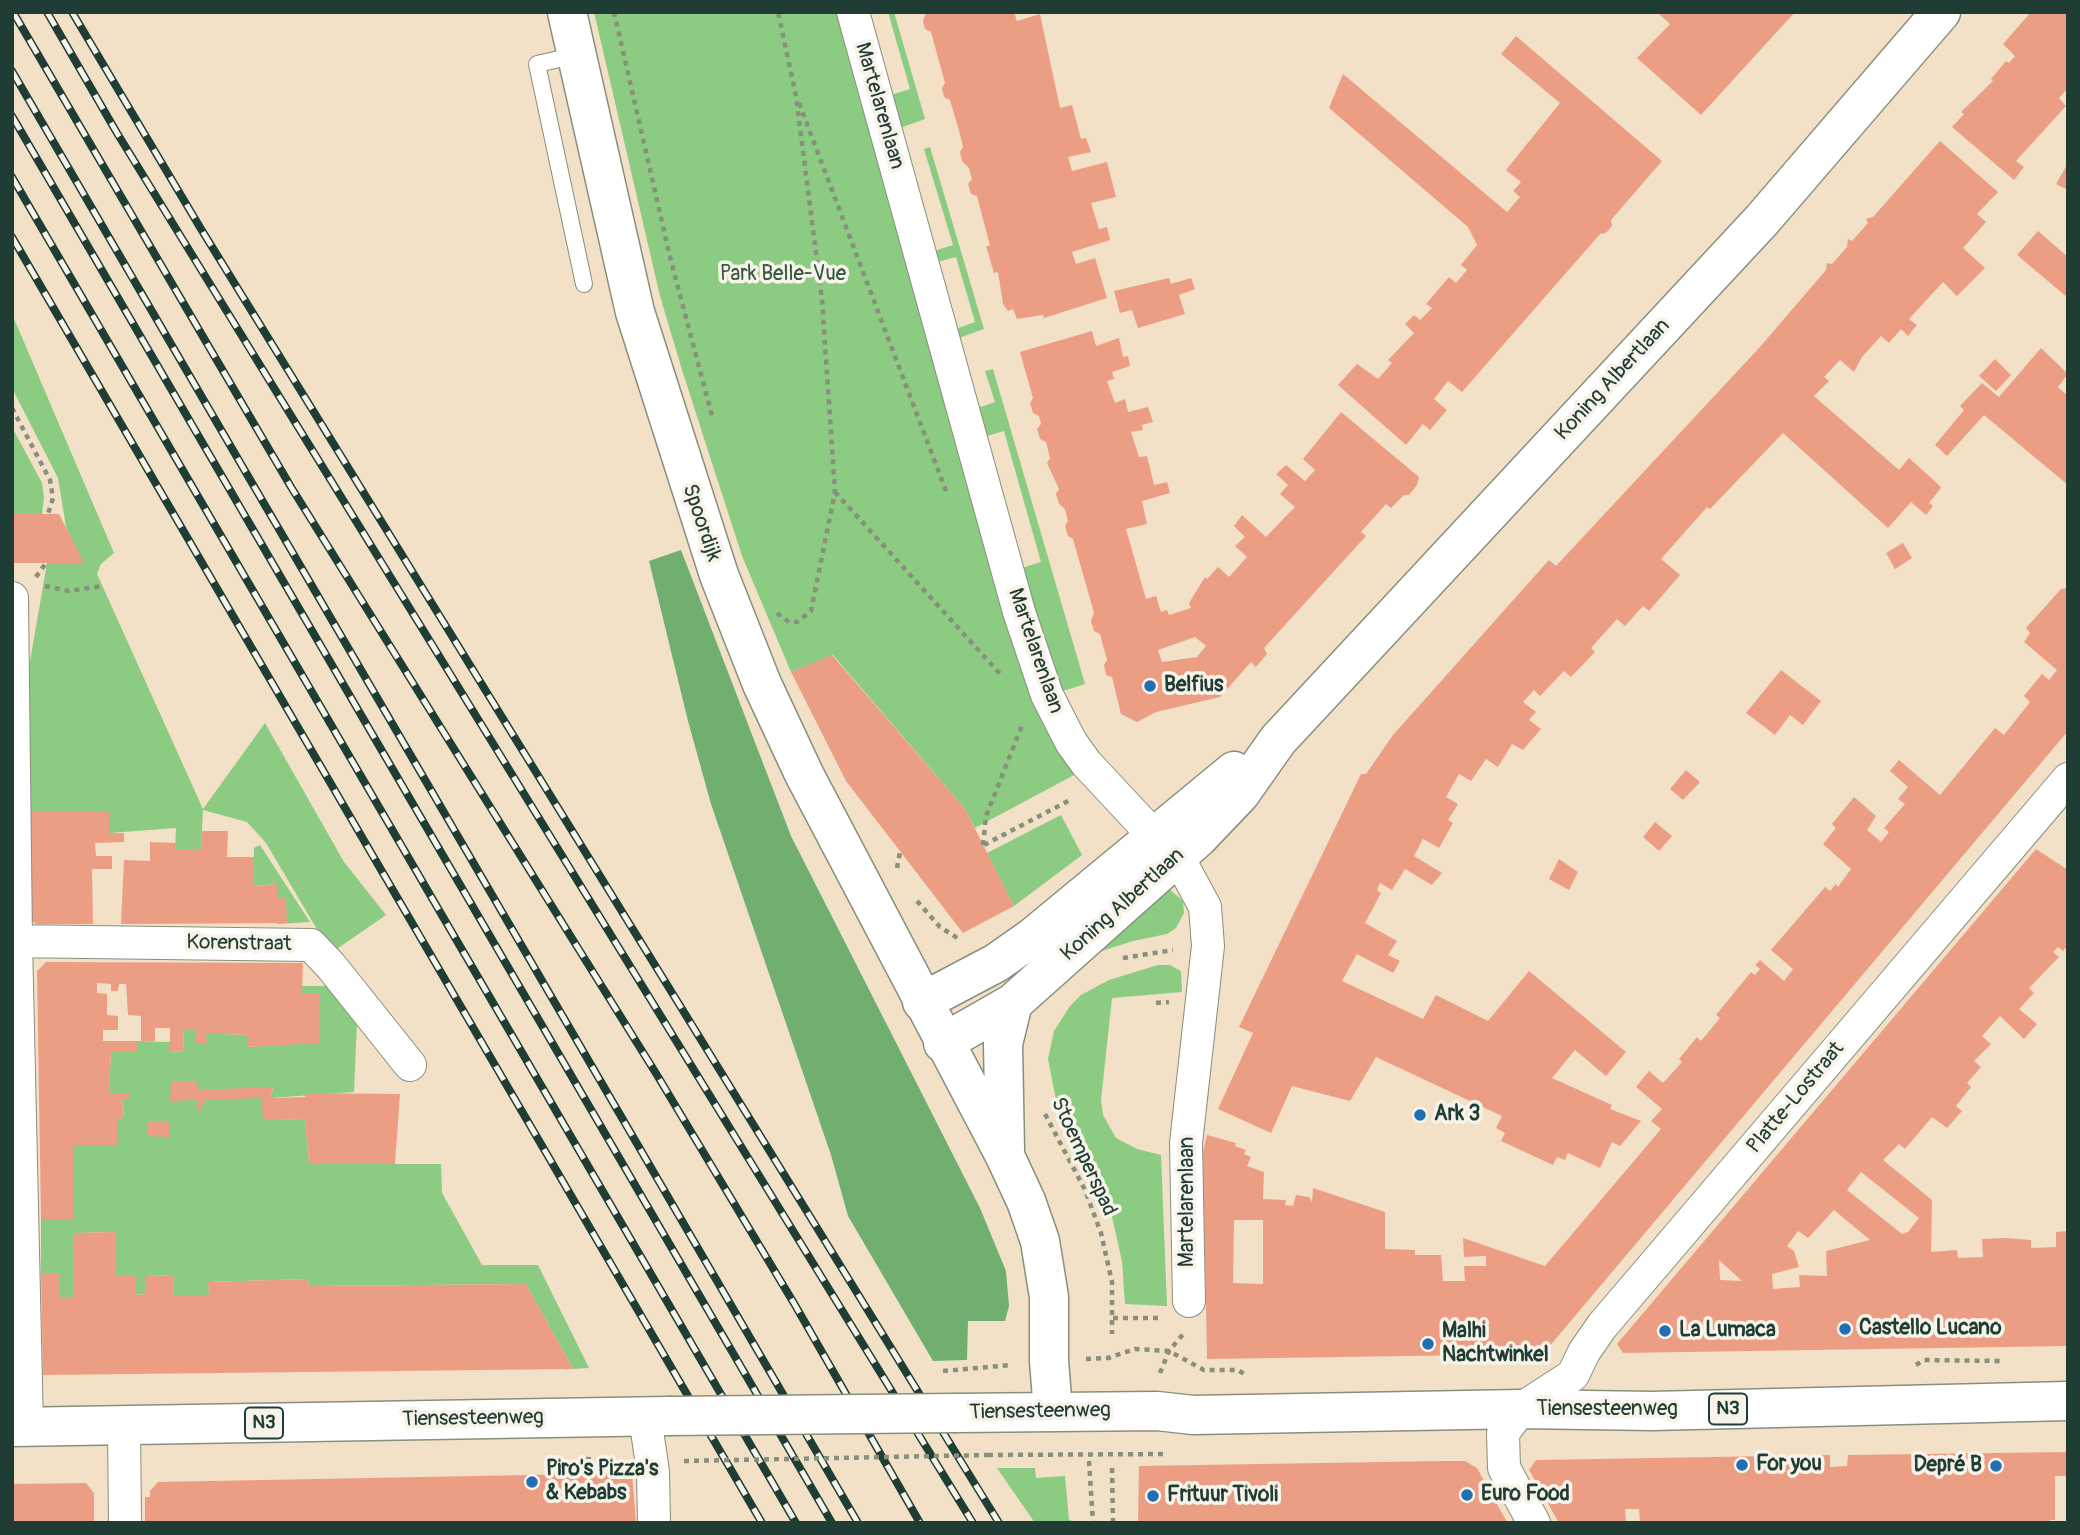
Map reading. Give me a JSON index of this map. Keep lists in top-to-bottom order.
{
  "streets": {
    "street": [
      "Martelarenlaan",
      "Koning Albertlaan",
      "Spoordijk",
      "Korenstraat",
      "Platte-Lostraat",
      "N3",
      "Tiensesteenweg"
    ],
    "path": ["Stoemperspad"]
  },
  "crossings": [
    ["Martelarenlaan", "Koning Albertlaan"],
    ["Koning Albertlaan", "Spoordijk"],
    ["Platte-Lostraat", "Tiensesteenweg"]
  ],
  "parks": ["Park Belle-Vue"],
  "places": [
    "Belfius",
    "Ark 3",
    "Castello Lucano",
    "La Lumaca",
    "Malhi Nachtwinkel",
    "For you",
    "Depré B",
    "Piro's Pizza's & Kebabs",
    "Euro Food",
    "Frituur Tivoli"
  ]
}
